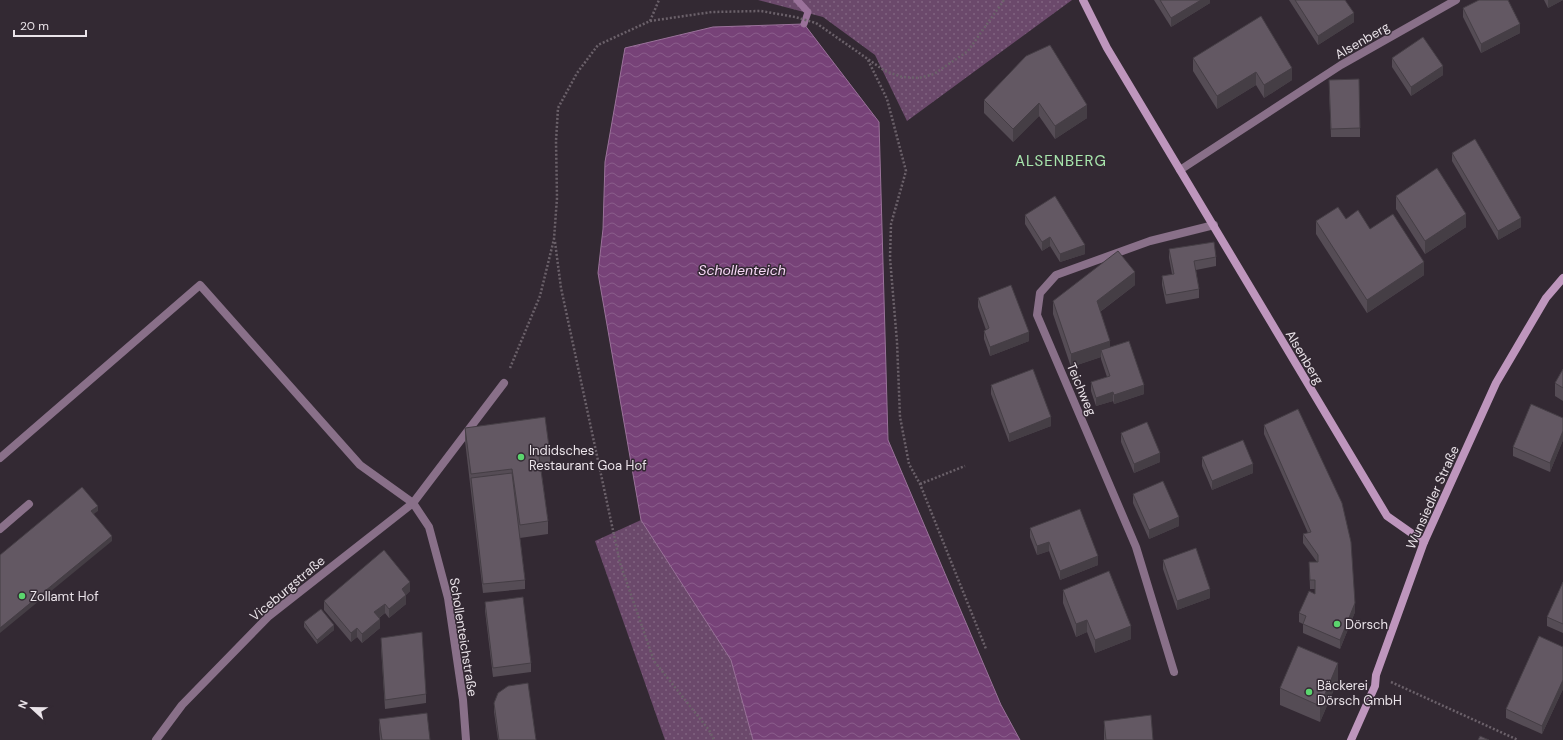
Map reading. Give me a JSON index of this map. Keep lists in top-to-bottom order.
{
  "streets": {
    "street": [
      "Alsenberg",
      "Teichweg",
      "Wunsiedler Straße",
      "Viceburgstraße",
      "Schollenteichstraße"
    ]
  },
  "crossings": [
    ["Alsenberg", "Teichweg"],
    ["Alsenberg", "Wunsiedler Straße"],
    ["Viceburgstraße", "Schollenteichstraße"]
  ],
  "districts": ["ALSENBERG"],
  "water": ["Schollenteich"],
  "places": [
    "Indidsches Restaurant Goa Hof",
    "Zollamt Hof",
    "Dörsch",
    "Bäckerei Dörsch GmbH"
  ],
  "scale_bar": "20 m",
  "north": "left"
}
